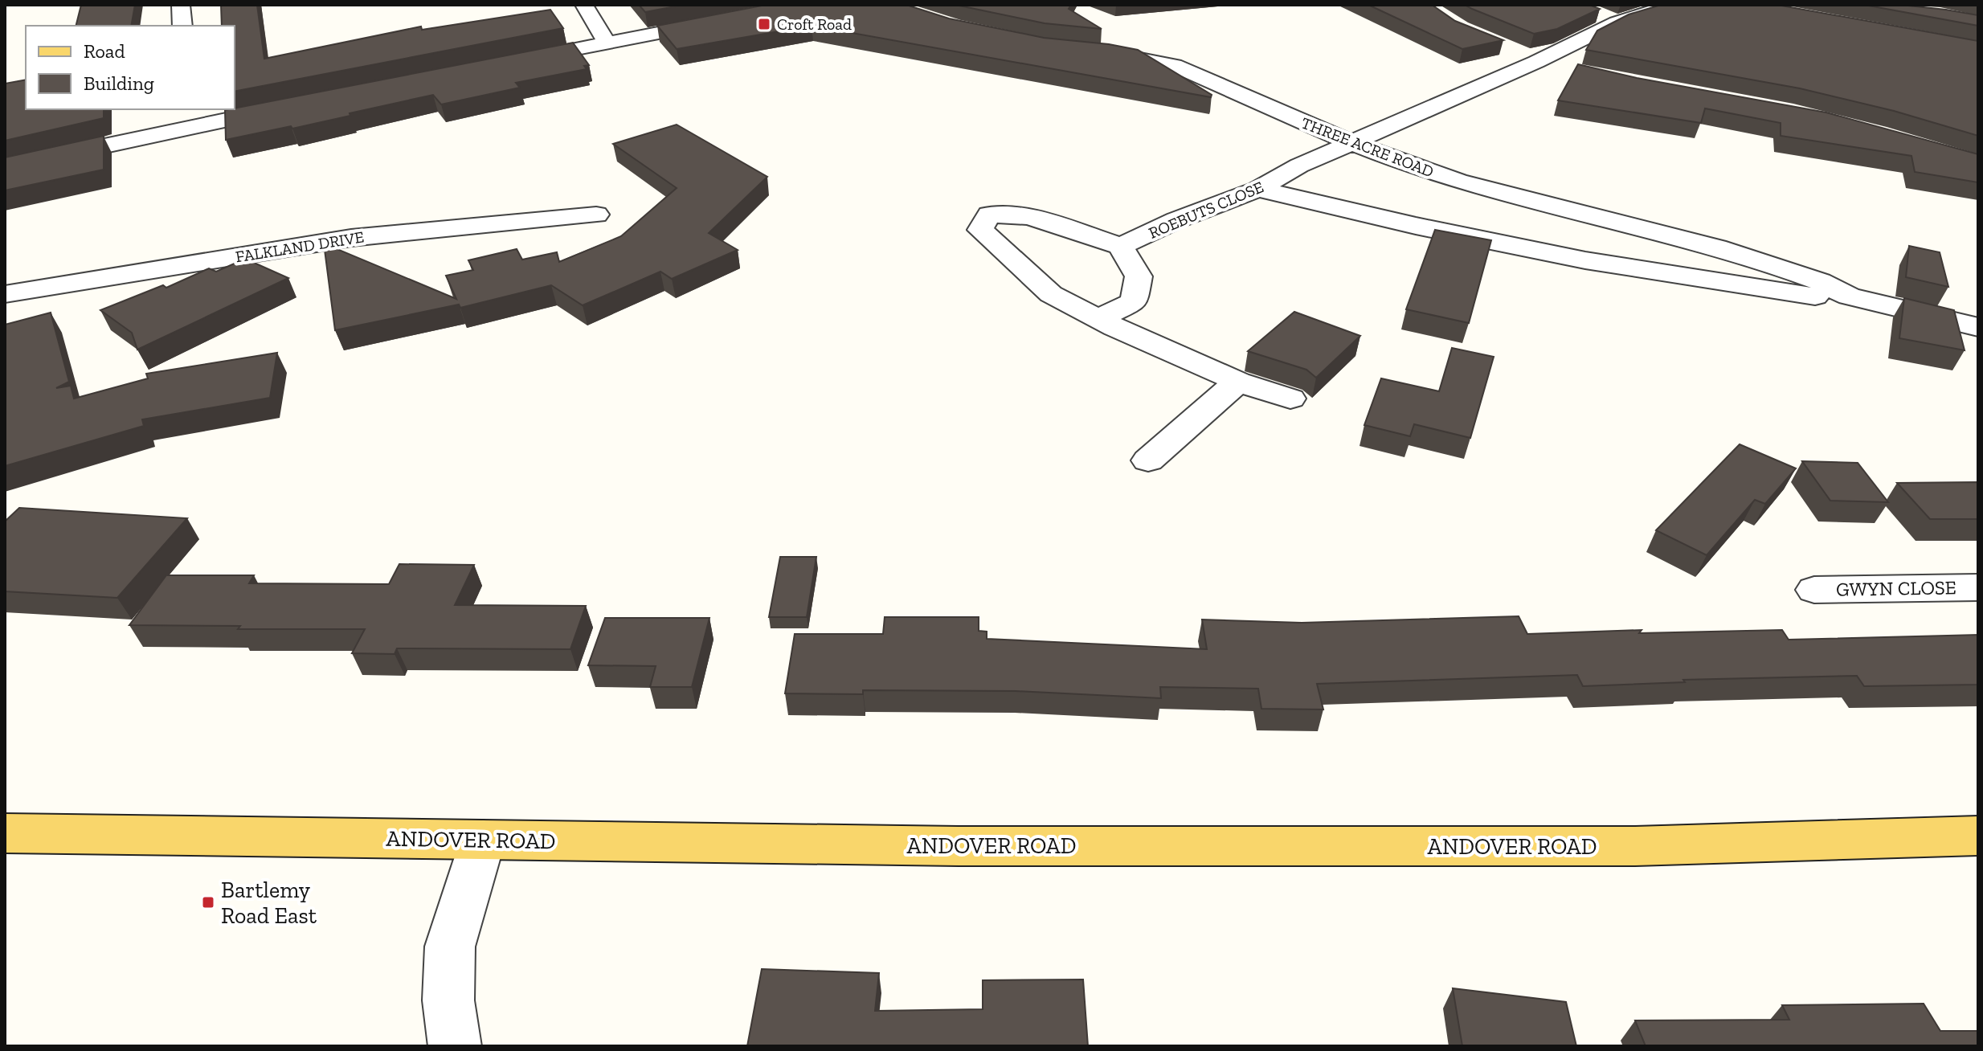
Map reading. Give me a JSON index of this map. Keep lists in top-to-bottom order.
{
  "streets": {
    "main road": ["ANDOVER ROAD"],
    "street": [
      "THREE ACRE ROAD",
      "ROEBUTS CLOSE",
      "FALKLAND DRIVE",
      "GWYN CLOSE"
    ]
  },
  "crossings": [
    ["THREE ACRE ROAD", "ROEBUTS CLOSE"]
  ],
  "places": {
    "transit": ["Croft Road", "Bartlemy Road East"]
  },
  "legend": ["Road", "Building"]
}
